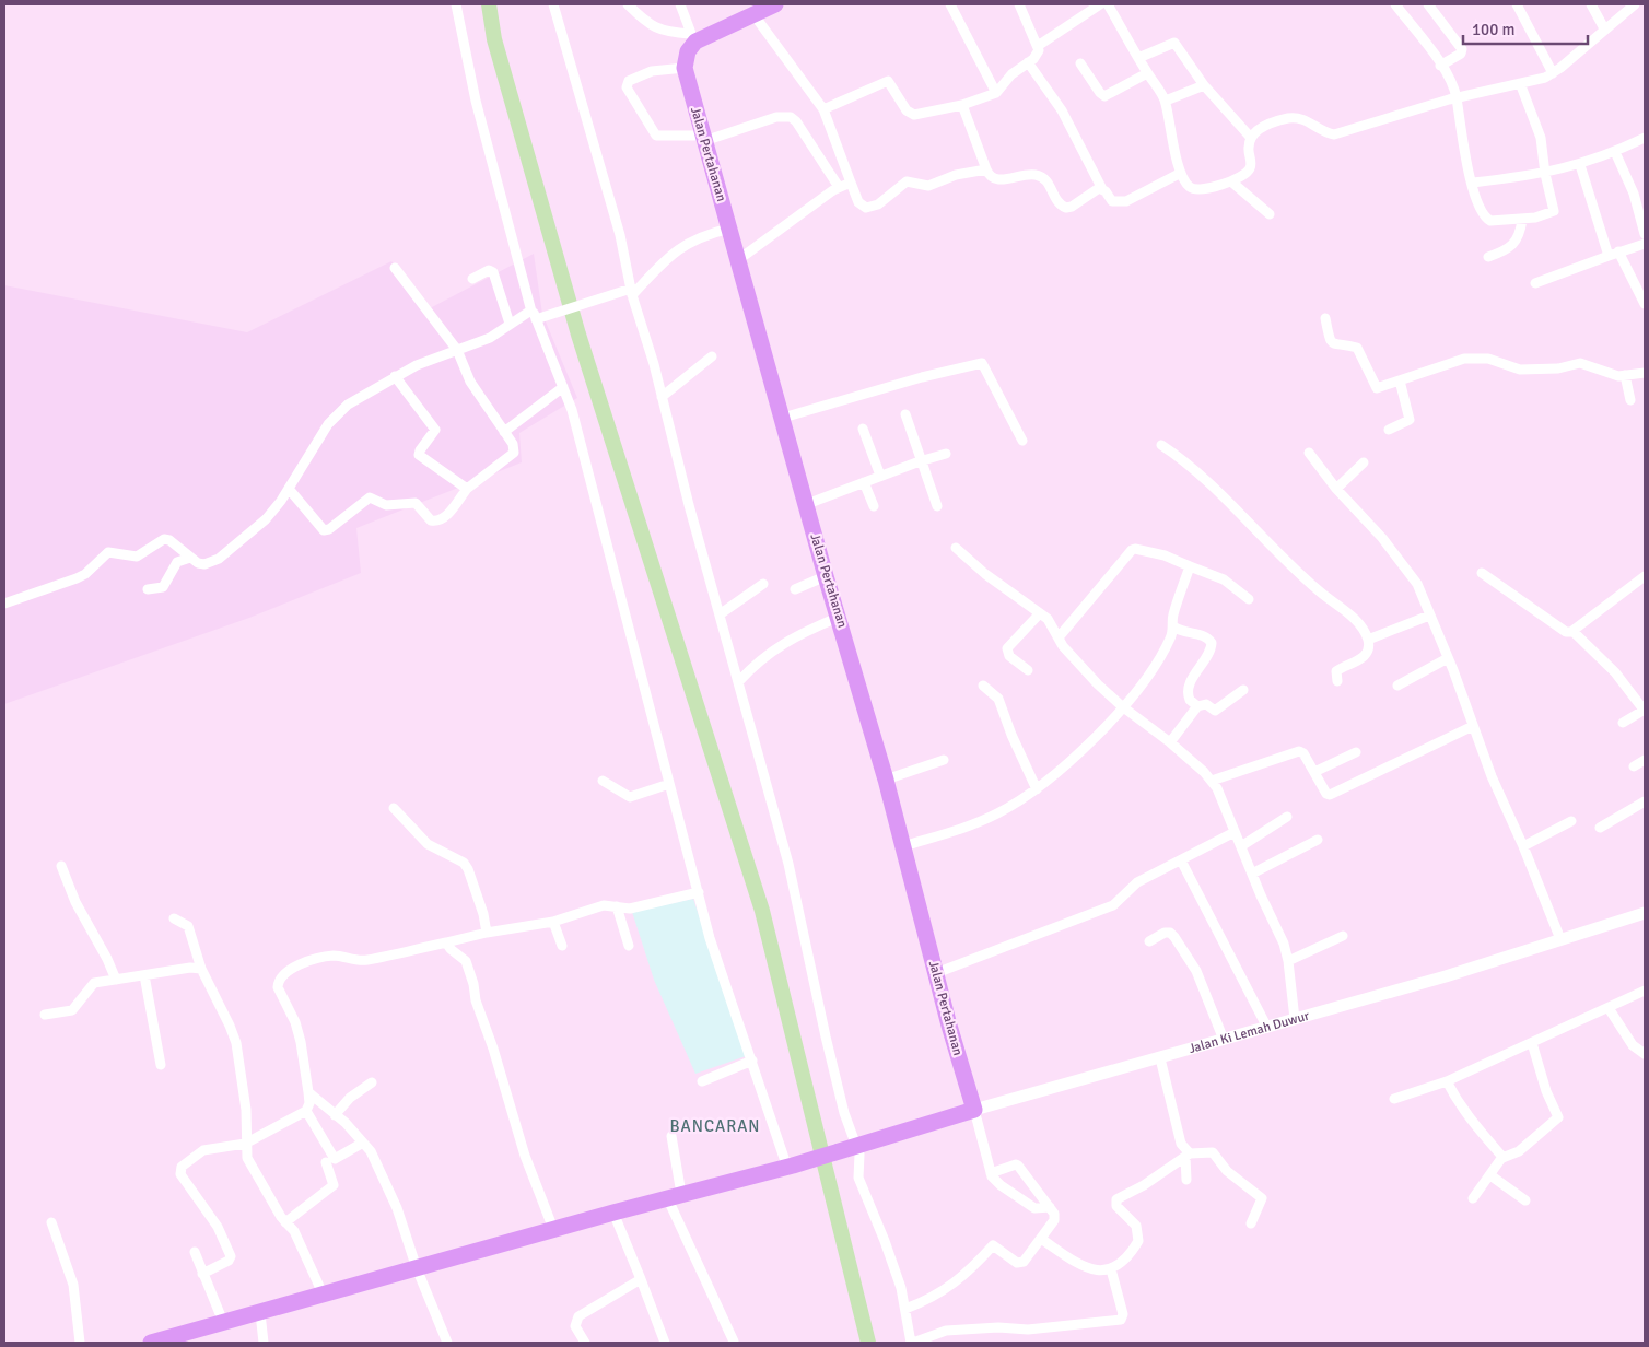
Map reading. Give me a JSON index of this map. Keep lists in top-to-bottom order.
{
  "streets": {
    "highway": ["Jalan Pertahanan", "Jalan Ki Lemah Duwur"]
  },
  "crossings": [
    ["Jalan Pertahanan", "Jalan Ki Lemah Duwur"]
  ],
  "districts": ["BANCARAN"],
  "scale_bar": "100 m"
}
